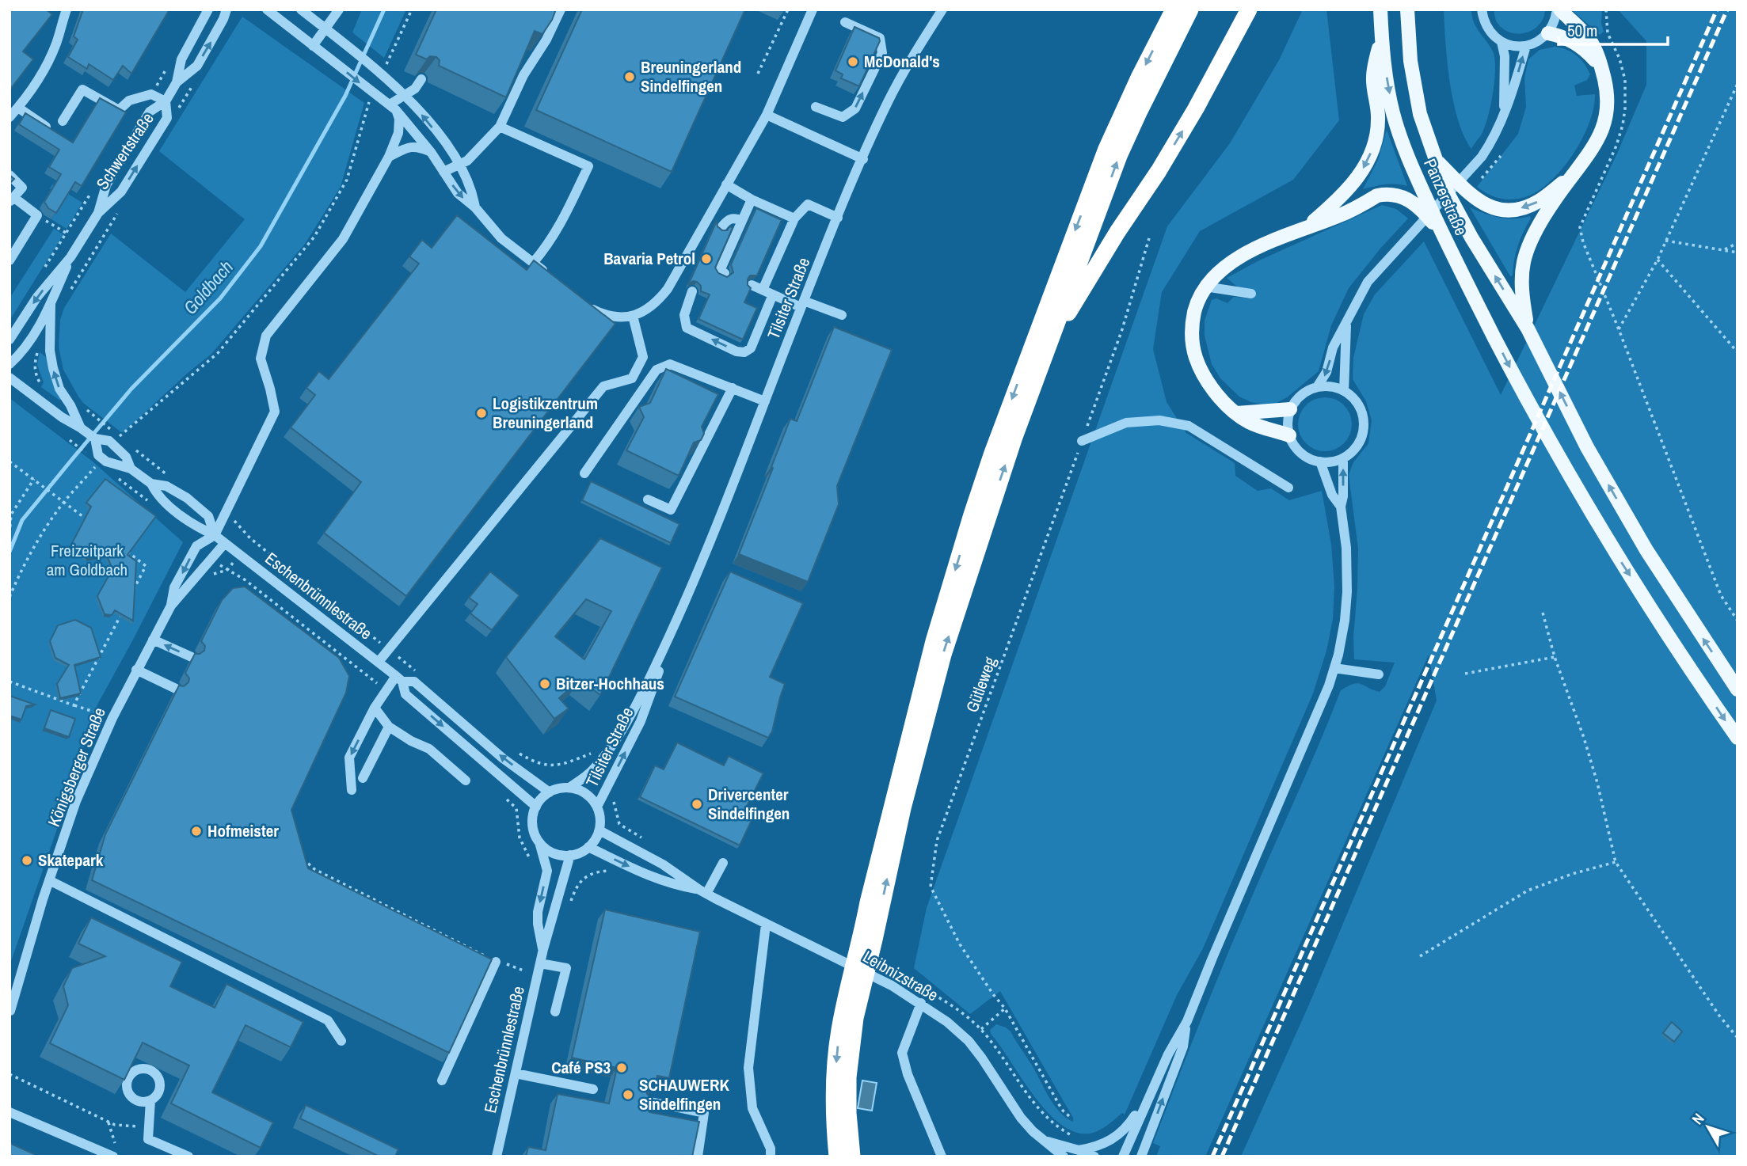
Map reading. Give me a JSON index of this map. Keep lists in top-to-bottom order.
{
  "streets": {
    "main road": ["Panzerstraße"],
    "street": [
      "Schwertstraße",
      "Tilsiter Straße",
      "Eschenbrünnlestraße",
      "Königsberger Straße",
      "Leibnizstraße"
    ],
    "path": ["Gütleweg"]
  },
  "crossings": [
    ["Tilsiter Straße", "Eschenbrünnlestraße"],
    ["Tilsiter Straße", "Leibnizstraße"],
    ["Eschenbrünnlestraße", "Königsberger Straße"],
    ["Eschenbrünnlestraße", "Leibnizstraße"]
  ],
  "water": ["Goldbach"],
  "parks": ["Freizeitpark am Goldbach"],
  "places": [
    "McDonald's",
    "Breuningerland Sindelfingen",
    "Bavaria Petrol",
    "Logistikzentrum Breuningerland",
    "Bitzer-Hochhaus",
    "Drivercenter Sindelfingen",
    "Hofmeister",
    "Skatepark",
    "Café PS3",
    "SCHAUWERK Sindelfingen"
  ],
  "scale_bar": "50 m",
  "north": "top left"
}
